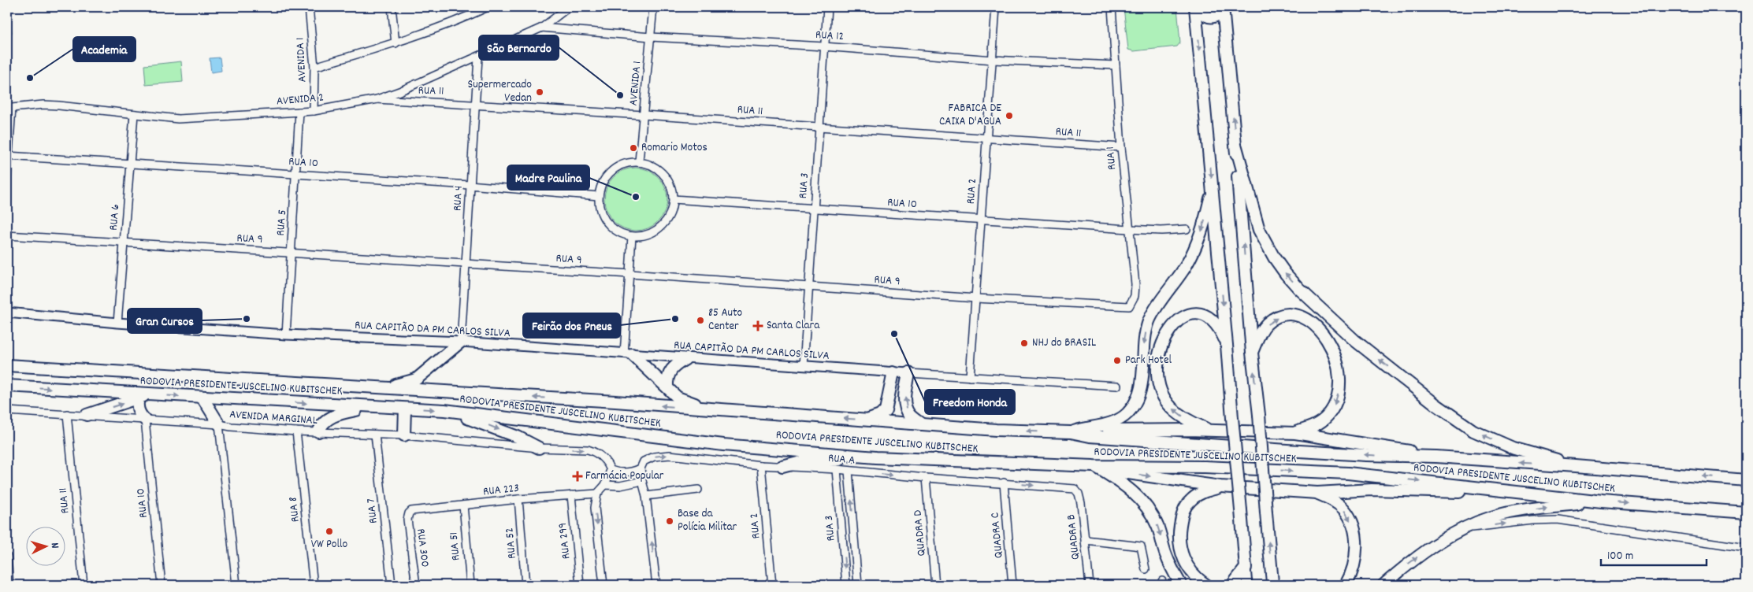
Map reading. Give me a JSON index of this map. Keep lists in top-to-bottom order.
{
  "streets": {
    "highway": ["RODOVIA PRESIDENTE JUSCELINO KUBITSCHEK"],
    "main road": ["RUA CAPITÃO DA PM CARLOS SILVA"],
    "street": [
      "RUA 12",
      "AVENIDA 1",
      "RUA 11",
      "AVENIDA 2",
      "RUA 1",
      "RUA 10",
      "RUA 3",
      "RUA 2",
      "RUA 4",
      "RUA 6",
      "RUA 5",
      "RUA 9",
      "AVENIDA MARGINAL",
      "RUA A",
      "RUA 223",
      "RUA 8",
      "RUA 7",
      "QUADRA D",
      "QUADRA C",
      "QUADRA B",
      "RUA 299",
      "RUA 52",
      "RUA 51",
      "RUA 300"
    ]
  },
  "crossings": [
    ["RUA 12", "AVENIDA 1"],
    ["RUA 12", "AVENIDA 2"],
    ["RUA 12", "RUA 1"],
    ["RUA 12", "RUA 3"],
    ["RUA 12", "RUA 2"],
    ["AVENIDA 1", "RUA 11"],
    ["AVENIDA 1", "AVENIDA 2"],
    ["AVENIDA 1", "RUA 10"],
    ["RUA 11", "AVENIDA 2"],
    ["RUA 11", "RUA 1"],
    ["RUA 11", "RUA 3"],
    ["RUA 11", "RUA 2"],
    ["RUA 11", "RUA 4"],
    ["RUA 11", "AVENIDA MARGINAL"],
    ["AVENIDA 2", "RUA 10"],
    ["AVENIDA 2", "RUA 4"],
    ["AVENIDA 2", "RUA 6"],
    ["AVENIDA 2", "RUA 5"],
    ["RUA 1", "RUA 10"],
    ["RUA 1", "RUA 9"],
    ["RUA 10", "RUA 3"],
    ["RUA 10", "RUA 2"],
    ["RUA 10", "RUA 4"],
    ["RUA 10", "RUA 6"],
    ["RUA 10", "RUA 5"],
    ["RUA 10", "AVENIDA MARGINAL"],
    ["RUA 3", "RUA 9"],
    ["RUA 3", "RUA CAPITÃO DA PM CARLOS SILVA"],
    ["RUA 3", "RUA A"],
    ["RUA 2", "RUA 9"],
    ["RUA 2", "RUA CAPITÃO DA PM CARLOS SILVA"],
    ["RUA 2", "RUA A"],
    ["RUA 4", "RUA 9"],
    ["RUA 4", "RUA CAPITÃO DA PM CARLOS SILVA"],
    ["RUA 6", "RUA 9"],
    ["RUA 6", "RUA CAPITÃO DA PM CARLOS SILVA"],
    ["RUA 5", "RUA 9"],
    ["RUA 5", "RUA CAPITÃO DA PM CARLOS SILVA"],
    ["AVENIDA MARGINAL", "RUA 8"],
    ["AVENIDA MARGINAL", "RUA 7"],
    ["RUA A", "QUADRA D"],
    ["RUA A", "QUADRA C"],
    ["RUA A", "QUADRA B"],
    ["RUA 223", "RUA 299"],
    ["RUA 223", "RUA 52"],
    ["RUA 223", "RUA 51"],
    ["RUA 223", "RUA 300"]
  ],
  "one_way": ["RUA A"],
  "places": {
    "other": [
      "Academia",
      "Supermercado Vedan",
      "São Bernardo",
      "FABRICA DE CAIXA D'AGUA",
      "Romario Motos",
      "Madre Paulina",
      "Gran Cursos",
      "Feirão dos Pneus",
      "85 Auto Center",
      "Freedom Honda",
      "NHJ do BRASIL",
      "Park Hotel",
      "Base da Polícia Militar",
      "VW Pollo"
    ],
    "health": ["Santa Clara", "Farmácia Popular"]
  },
  "scale_bar": "100 m",
  "north": "right"
}
